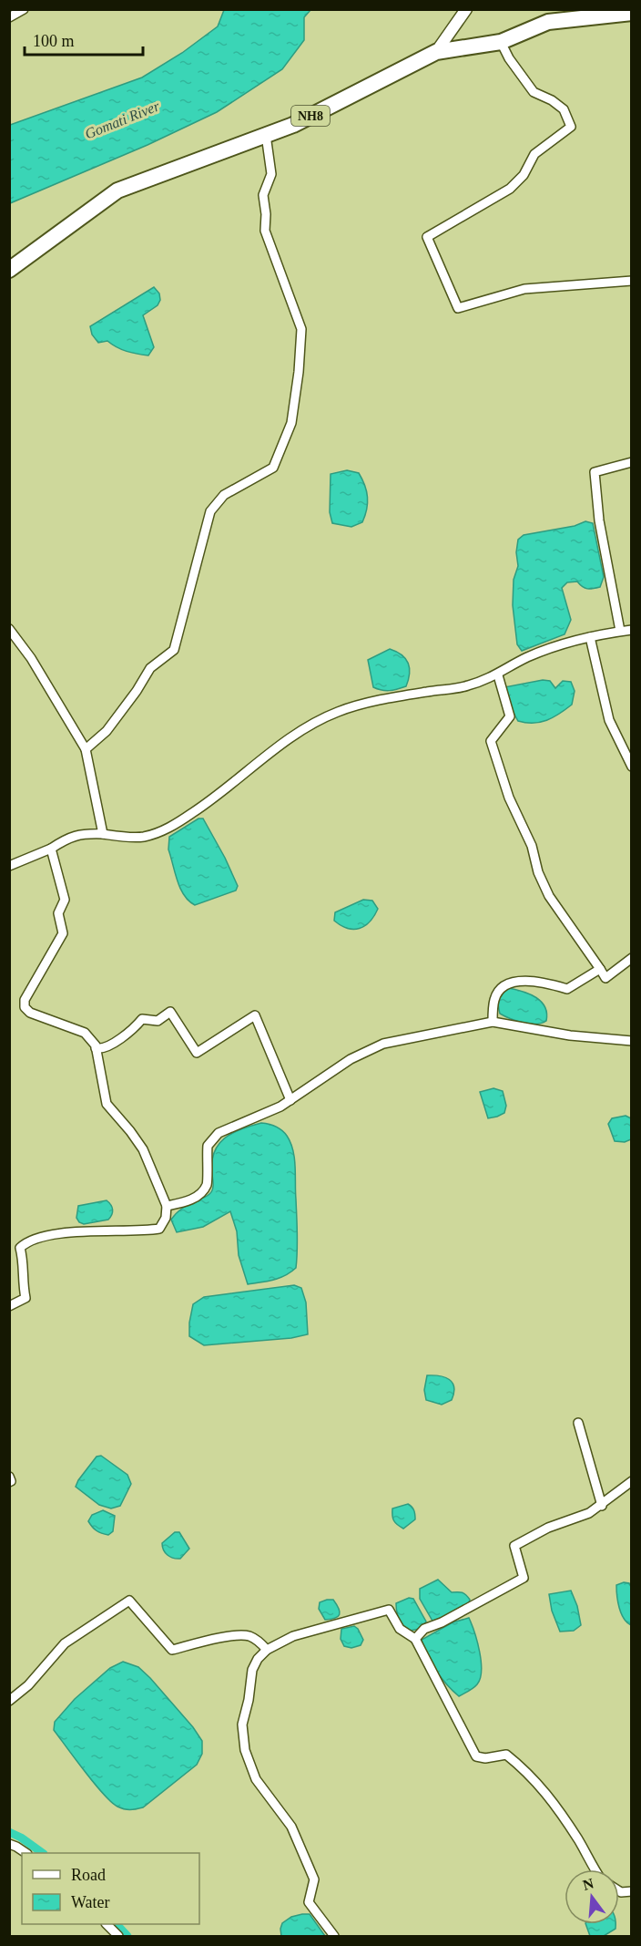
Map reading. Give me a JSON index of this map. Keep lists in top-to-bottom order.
{
  "streets": {
    "highway": ["NH8"]
  },
  "water": ["Gomati River"],
  "legend": ["Road", "Water"],
  "scale_bar": "100 m",
  "north": "top"
}
